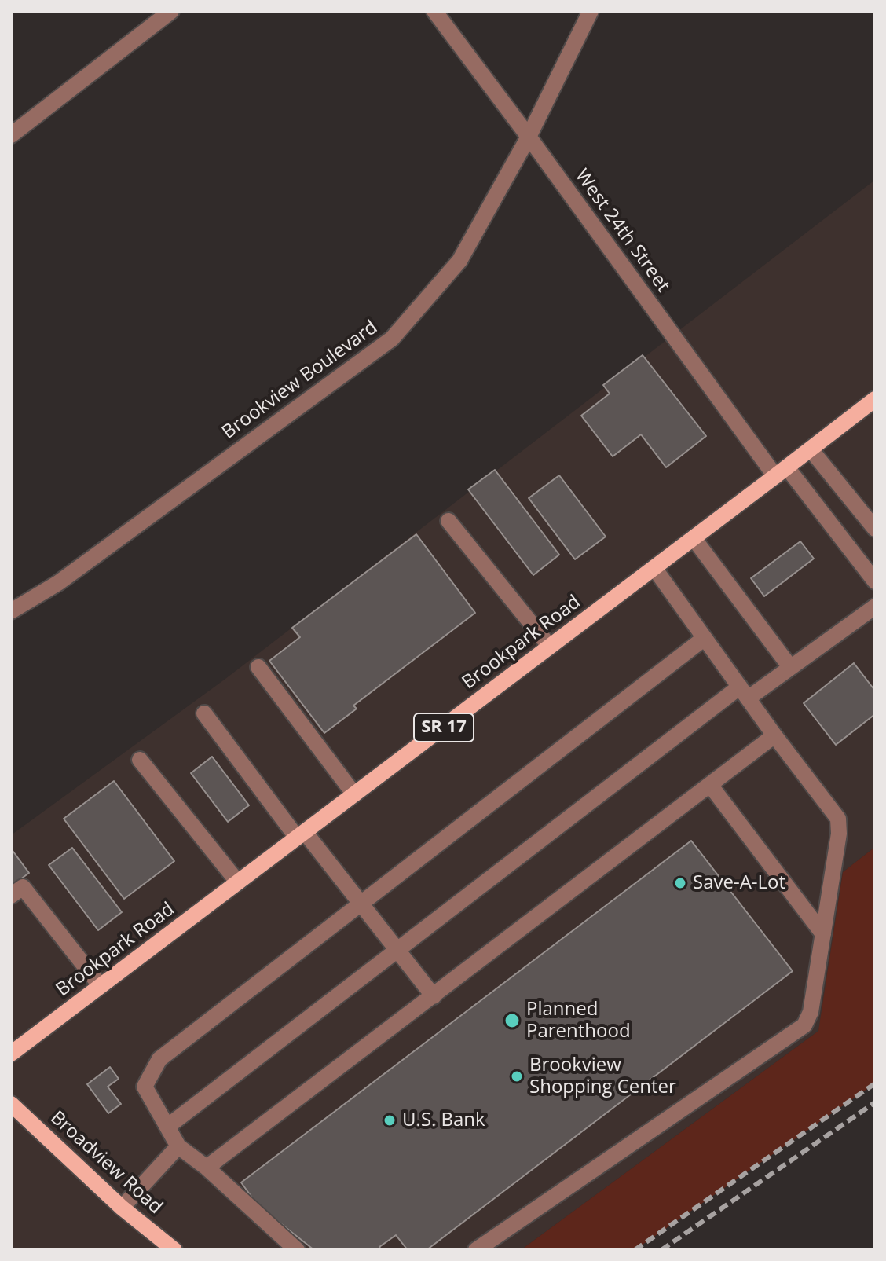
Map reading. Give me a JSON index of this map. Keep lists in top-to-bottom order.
{
  "streets": {
    "main road": ["Brookpark Road", "SR 17", "Broadview Road"],
    "street": ["West 24th Street", "Brookview Boulevard"]
  },
  "crossings": [
    ["West 24th Street", "Brookview Boulevard"],
    ["West 24th Street", "Brookpark Road"]
  ],
  "places": [
    "Save-A-Lot",
    "Planned Parenthood",
    "Brookview Shopping Center",
    "U.S. Bank"
  ]
}
